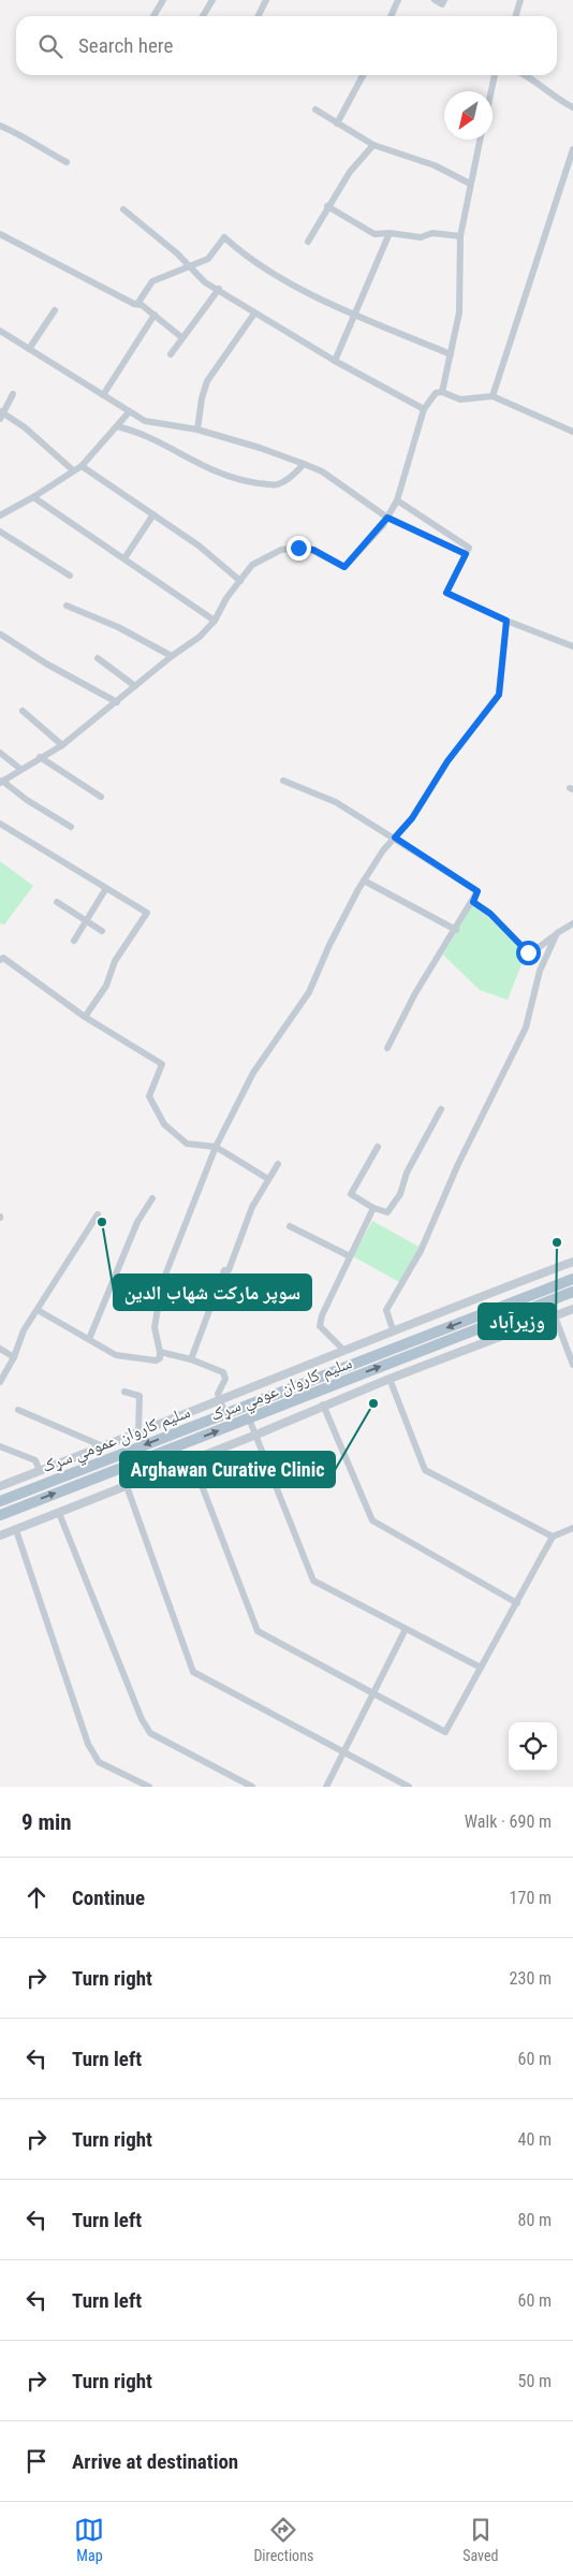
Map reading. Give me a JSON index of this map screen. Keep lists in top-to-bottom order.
{
  "streets": {
    "main road": ["سلیم کاروان عومي سړک", "سلیم کاروان عمومي سړک"]
  },
  "one_way": ["سلیم کاروان عومي سړک", "سلیم کاروان عمومي سړک"],
  "places": ["سوپر مارکت شهاب الدین", "وزیرآباد", "Arghawan Curative Clinic"],
  "north": "bottom left",
  "page": {
    "search": "Search here",
    "heading": ["9 min", "Walk · 690 m"],
    "list": [
      ["Continue", "170 m"],
      ["Turn right", "230 m"],
      ["Turn left", "60 m"],
      ["Turn right", "40 m"],
      ["Turn left", "80 m"],
      ["Turn left", "60 m"],
      ["Turn right", "50 m"],
      "Arrive at destination"
    ],
    "nav": ["Map", "Directions", "Saved"]
  }
}
